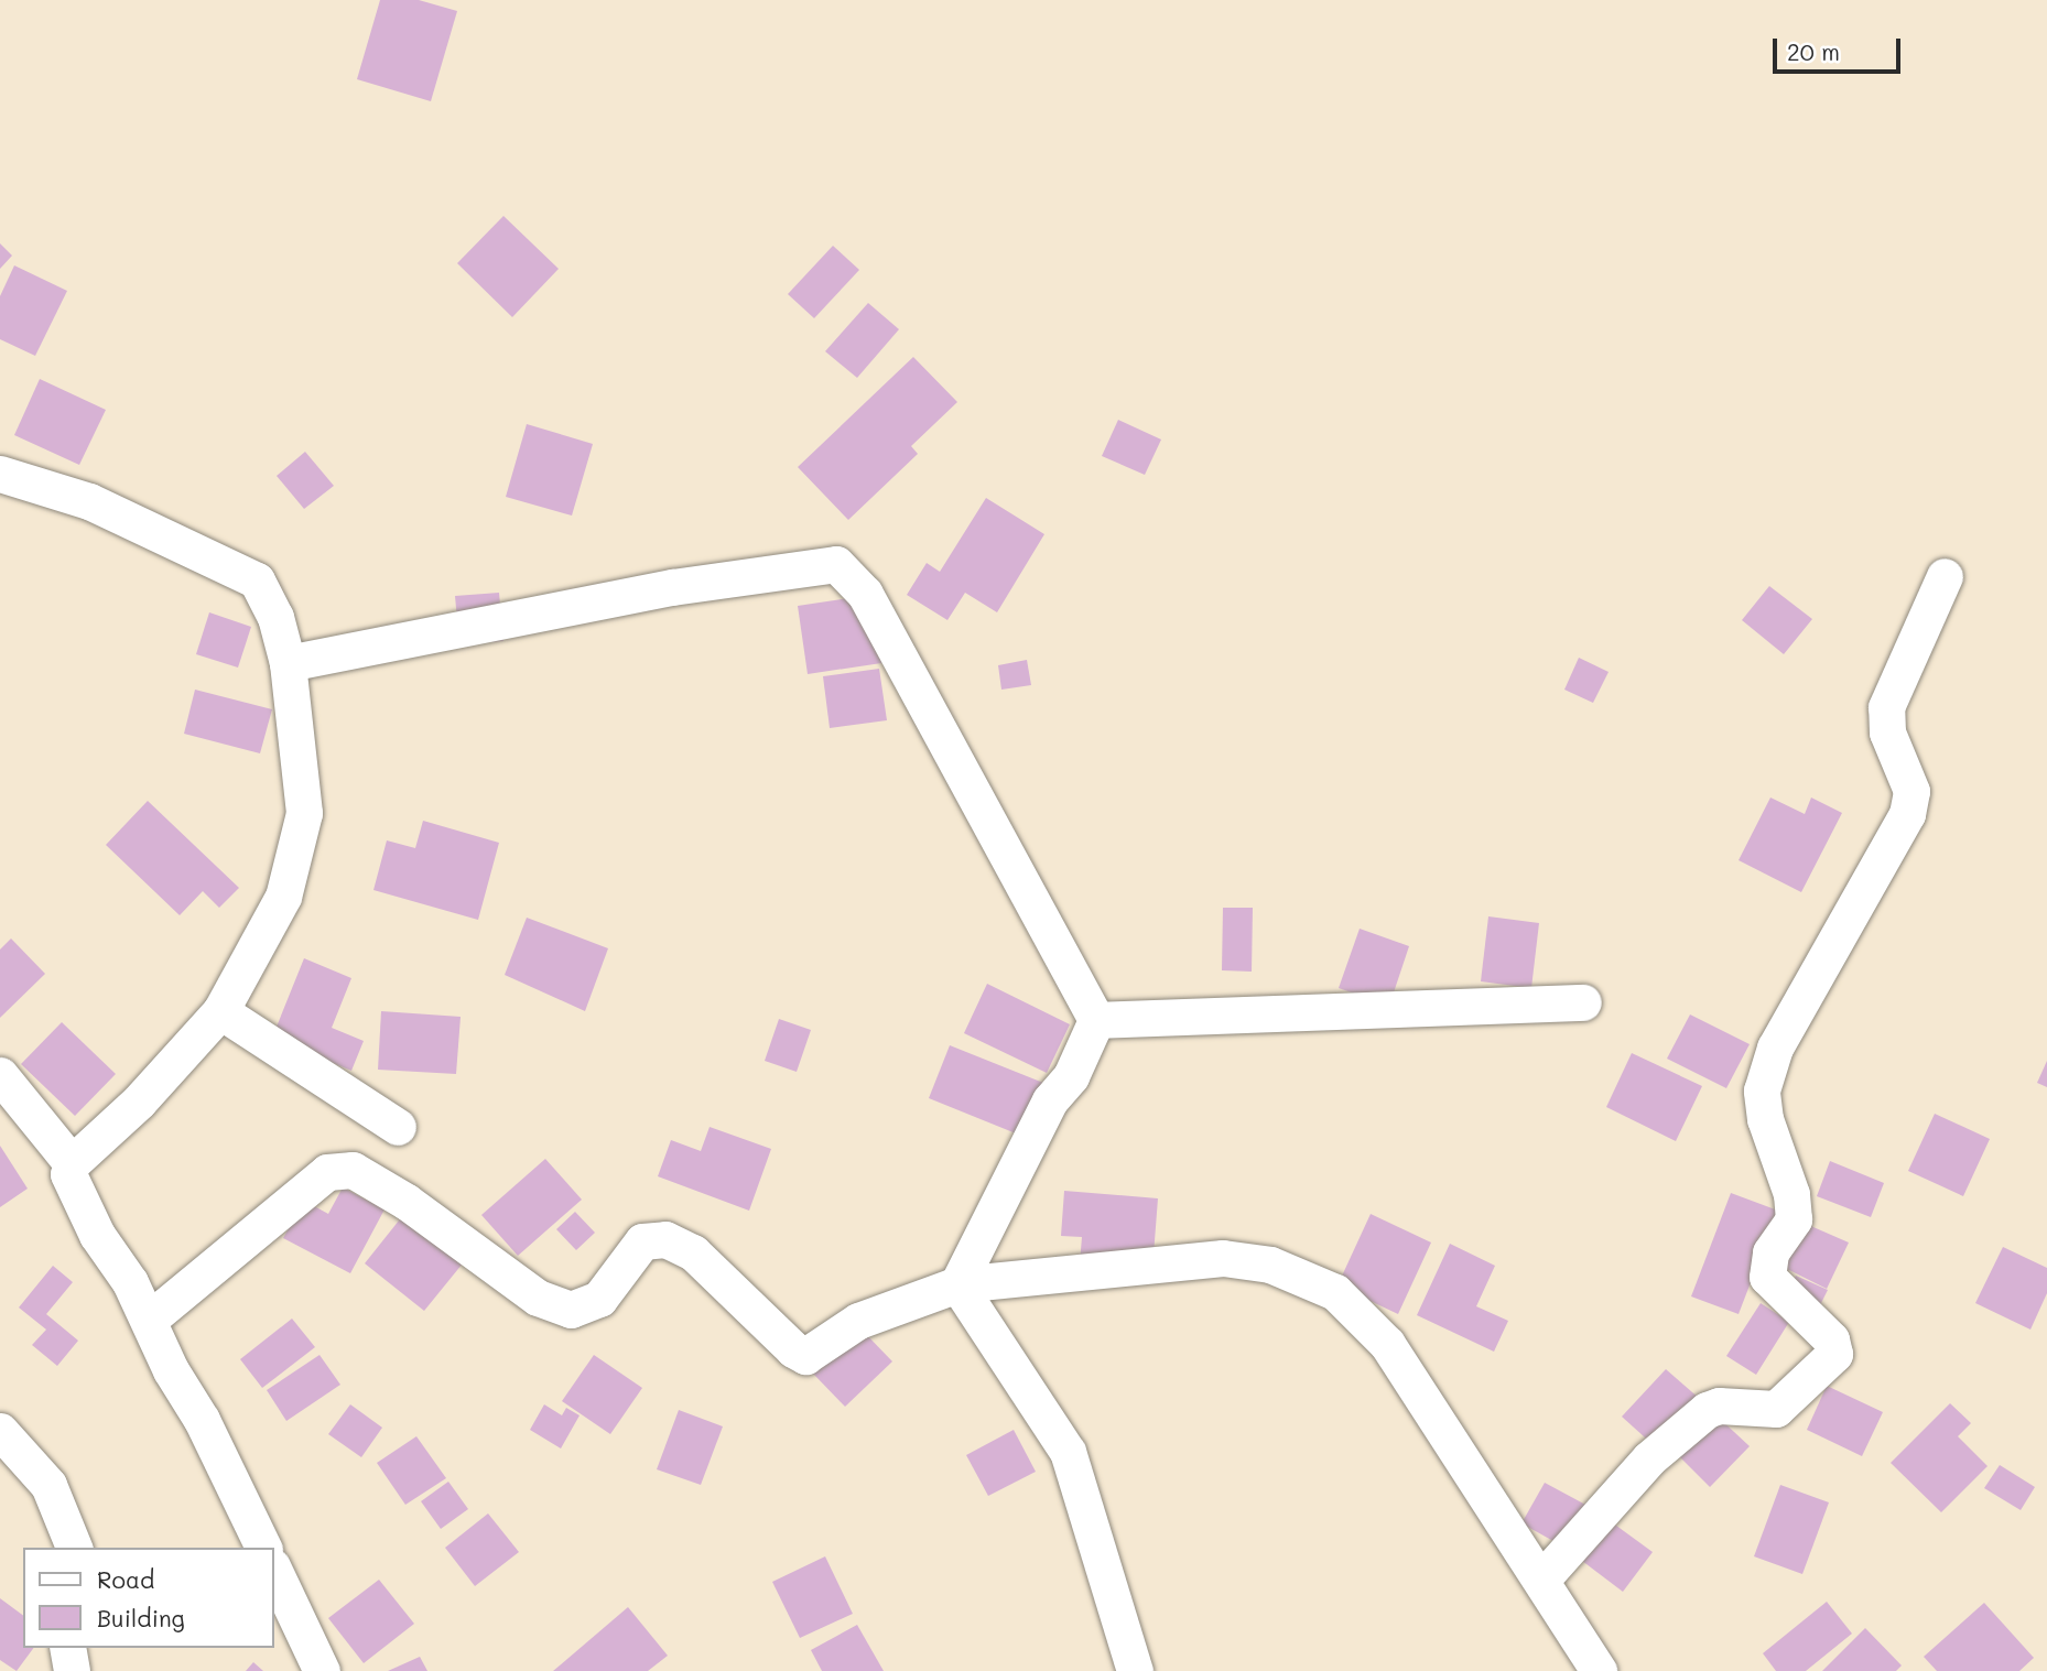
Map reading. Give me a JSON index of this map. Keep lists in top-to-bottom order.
{
  "legend": ["Road", "Building"],
  "scale_bar": "20 m"
}
